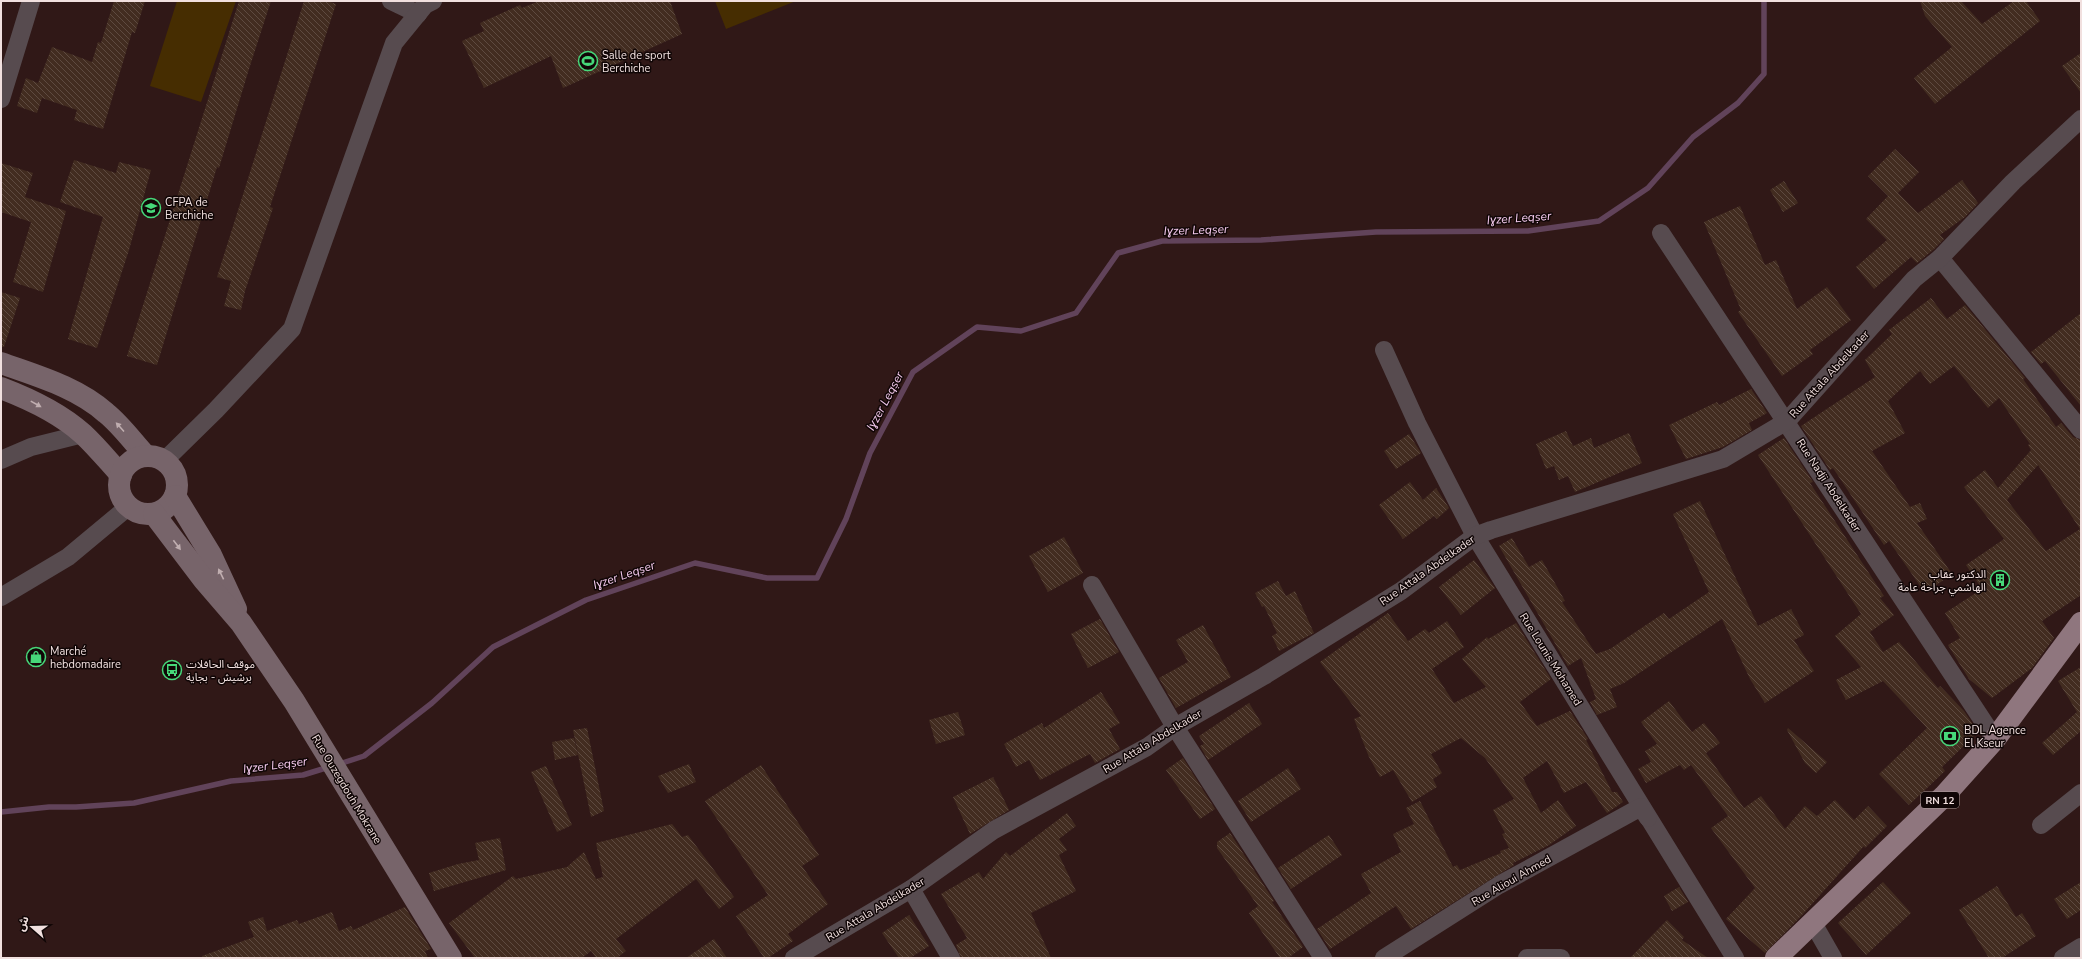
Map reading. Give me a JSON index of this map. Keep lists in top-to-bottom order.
{
  "streets": {
    "main road": ["Rue Ouzegdouh Mokrane", "RN 12"],
    "street": [
      "Rue Attala Abdelkader",
      "Rue Nadji Abdelkader",
      "Rue Lounis Mohamed",
      "Rue Alioui Ahmed"
    ]
  },
  "crossings": [
    ["Rue Attala Abdelkader", "Rue Nadji Abdelkader"],
    ["Rue Attala Abdelkader", "Rue Lounis Mohamed"],
    ["Rue Nadji Abdelkader", "RN 12"],
    ["Rue Lounis Mohamed", "Rue Alioui Ahmed"]
  ],
  "water": ["Iɣzer Leqṣer"],
  "places": {
    "sports": ["Salle de sport Berchiche"],
    "school or university": ["CFPA de Berchiche"],
    "building": ["الدكتور عقاب الهاشمي جراحة عامة"],
    "shop": ["Marché hebdomadaire"],
    "bus stop": ["موقف الحافلات برشيش - بجاية"],
    "bank": ["BDL Agence El Kseur"]
  },
  "north": "left"
}
